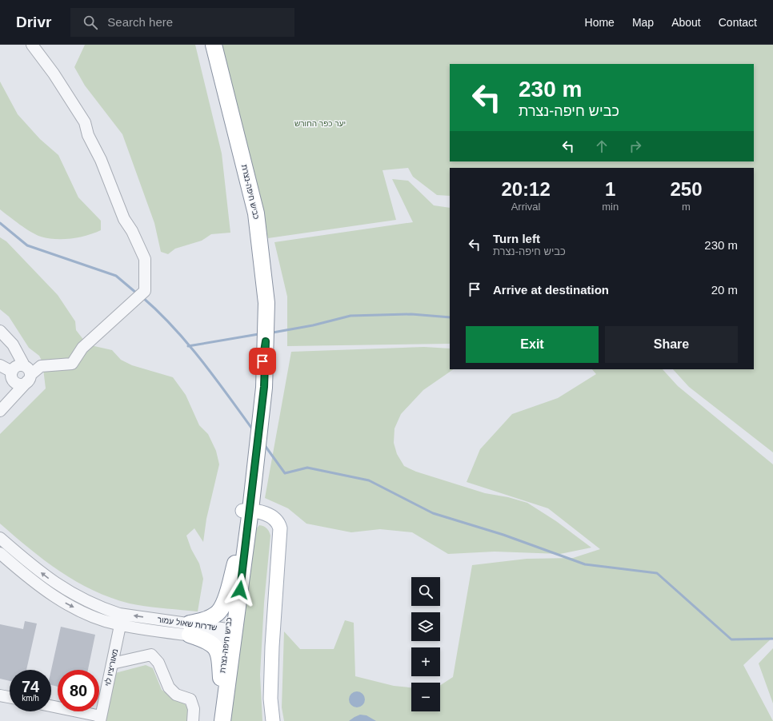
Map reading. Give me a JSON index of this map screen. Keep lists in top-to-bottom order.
{
  "streets": {
    "highway": ["כביש חיפה-נצרת"],
    "street": ["שדרות שאול עמור", "מאוריציו לוי"]
  },
  "crossings": [
    ["כביש חיפה-נצרת", "שדרות שאול עמור"],
    ["שדרות שאול עמור", "מאוריציו לוי"]
  ],
  "parks": ["יער כפר החורש"],
  "page": {
    "header": "Drivr",
    "search": "Search here",
    "nav": [
      "Home",
      "Map",
      "About",
      "Contact"
    ],
    "turn": ["230 m", "כביש חיפה-נצרת"],
    "eta": [
      "20:12",
      "Arrival",
      "1",
      "min",
      "250",
      "m"
    ],
    "list": [
      {
        "name": "Turn left",
        "note": "כביש חיפה-נצרת",
        "value": "230 m"
      },
      {
        "name": "Arrive at destination",
        "value": "20 m"
      }
    ],
    "buttons": ["Exit", "Share"],
    "map_buttons": ["+", "−"],
    "speed": "74 km/h",
    "limit": "80"
  }
}
